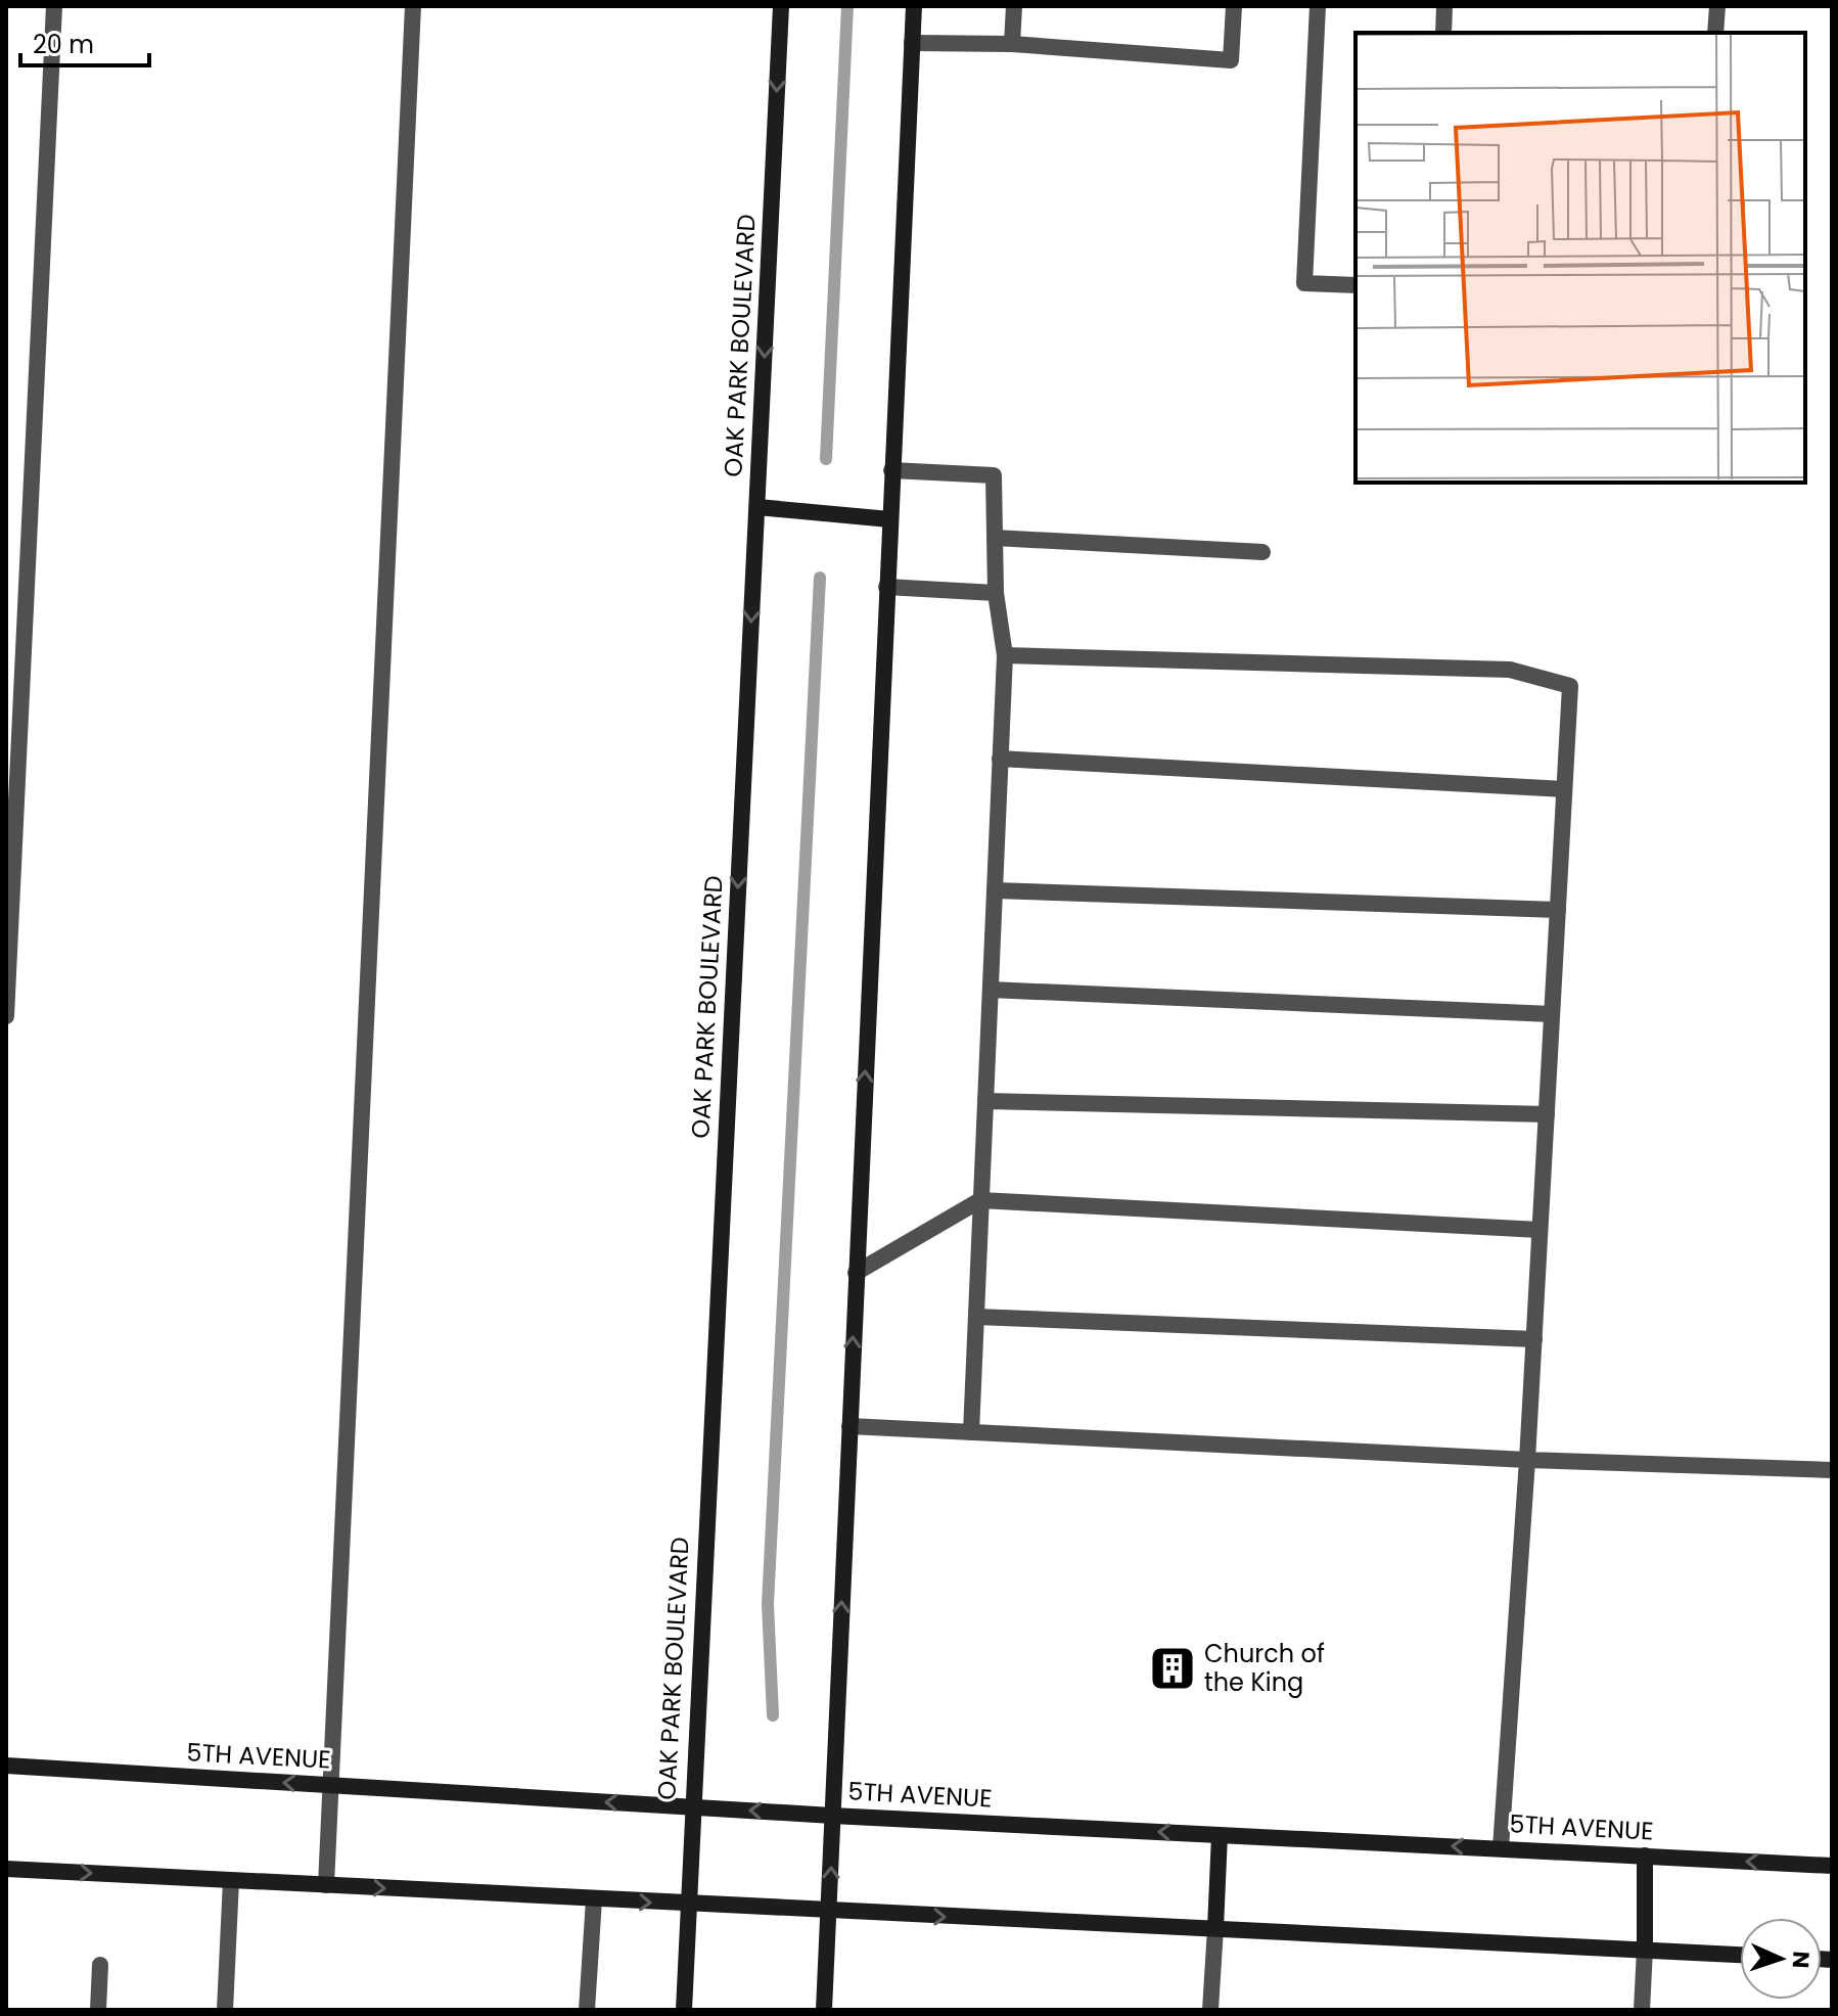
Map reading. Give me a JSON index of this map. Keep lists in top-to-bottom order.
{
  "streets": {
    "street": ["OAK PARK BOULEVARD", "5TH AVENUE"]
  },
  "crossings": [
    ["OAK PARK BOULEVARD", "5TH AVENUE"]
  ],
  "places": {
    "building": ["Church of the King"]
  },
  "scale_bar": "20 m",
  "north": "right"
}
